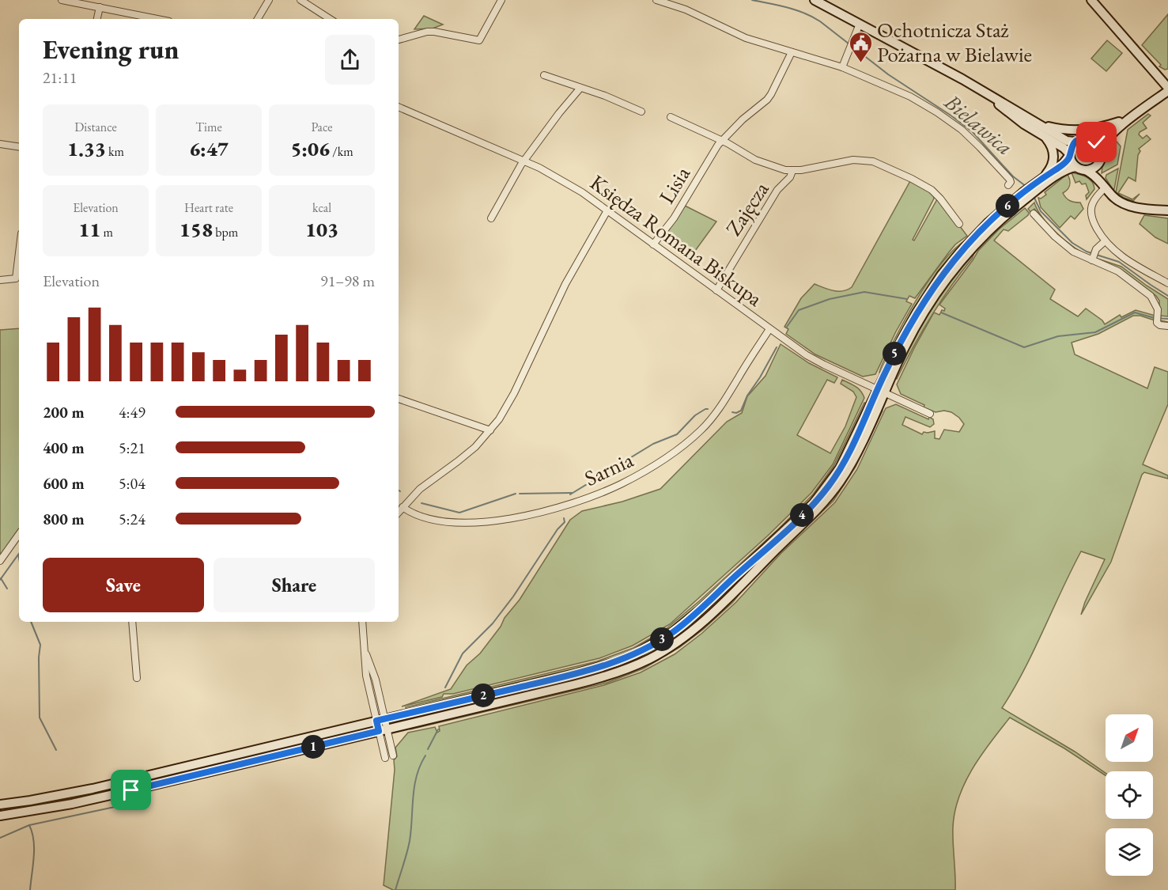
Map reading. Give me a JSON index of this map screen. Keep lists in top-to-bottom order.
{
  "streets": {
    "street": [
      "Lisia",
      "Zajęcza",
      "Księdza Romana Biskupa",
      "Sarnia"
    ]
  },
  "crossings": [
    ["Lisia", "Księdza Romana Biskupa"],
    ["Zajęcza", "Księdza Romana Biskupa"],
    ["Księdza Romana Biskupa", "Sarnia"]
  ],
  "water": ["Bielawica"],
  "places": {
    "public building": ["Ochotnicza Staż Pożarna w Bielawie"]
  },
  "north": "top right",
  "page": {
    "heading": ["Evening run", "21:11"],
    "stats": [
      ["Distance", "1.33 km"],
      ["Time", "6:47"],
      ["Pace", "5:06 /km"],
      ["Elevation", "11 m"],
      ["Heart rate", "158 bpm"],
      ["kcal", "103"]
    ],
    "pins": [
      "6",
      "5",
      "4",
      "3",
      "2",
      "1"
    ],
    "chart": ["Elevation", "91–98 m"],
    "list": [
      {
        "name": "200 m",
        "note": "4:49"
      },
      {
        "name": "400 m",
        "note": "5:21"
      },
      {
        "name": "600 m",
        "note": "5:04"
      },
      {
        "name": "800 m",
        "note": "5:24"
      }
    ],
    "buttons": ["Save", "Share"]
  }
}
